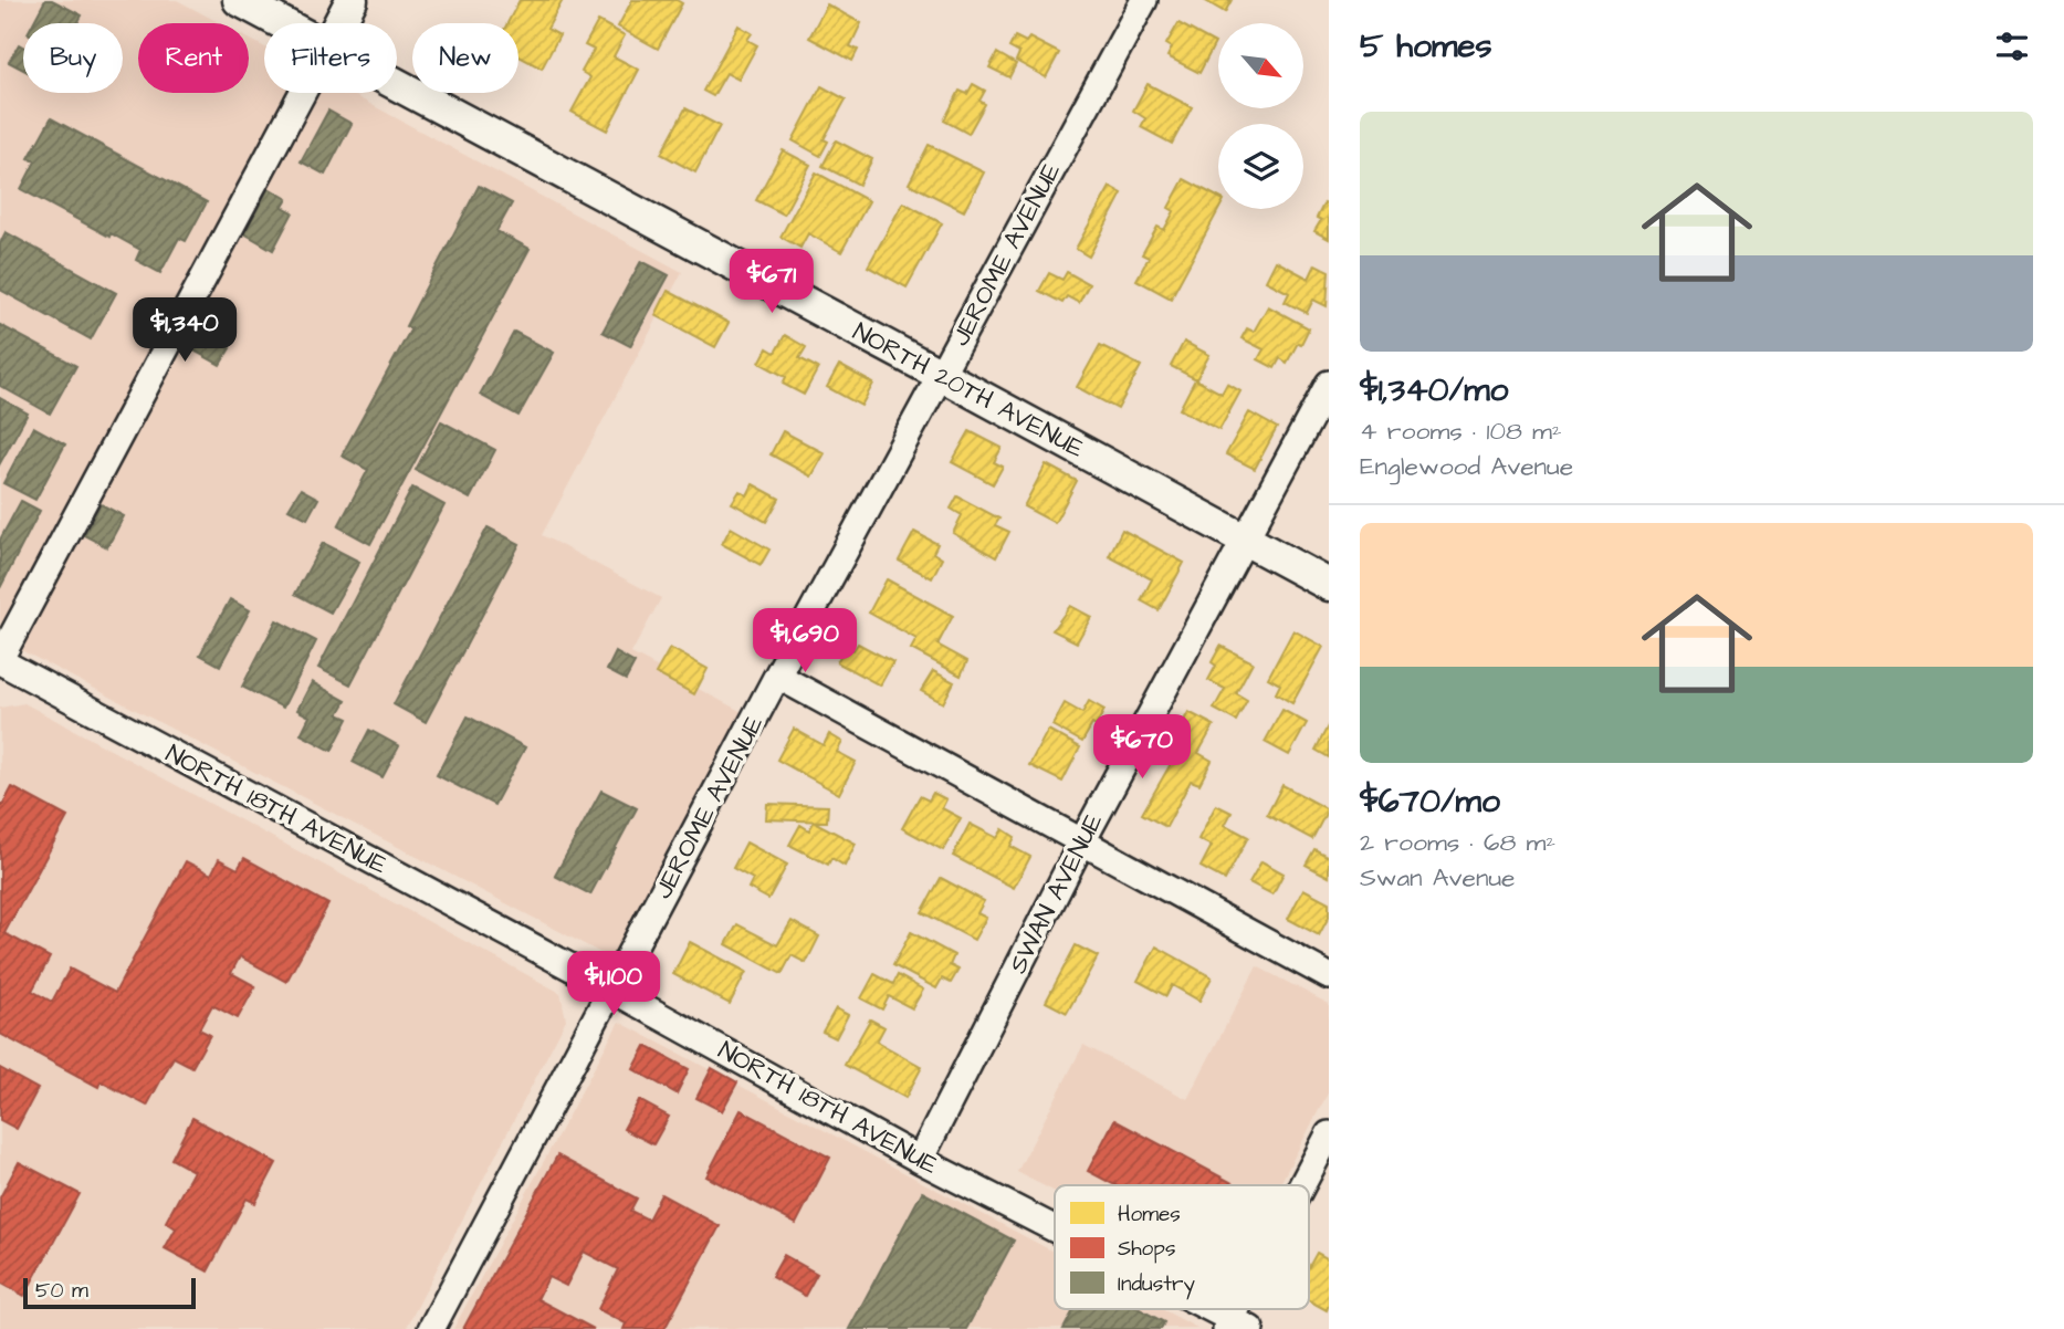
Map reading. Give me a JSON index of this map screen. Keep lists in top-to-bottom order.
{
  "streets": {
    "street": [
      "JEROME AVENUE",
      "NORTH 20TH AVENUE",
      "NORTH 18TH AVENUE",
      "SWAN AVENUE"
    ]
  },
  "crossings": [
    ["JEROME AVENUE", "NORTH 20TH AVENUE"],
    ["JEROME AVENUE", "NORTH 18TH AVENUE"],
    ["NORTH 20TH AVENUE", "SWAN AVENUE"],
    ["NORTH 18TH AVENUE", "SWAN AVENUE"]
  ],
  "legend": ["Homes", "Shops", "Industry"],
  "scale_bar": "50 m",
  "north": "bottom right",
  "page": {
    "heading": "5 homes",
    "chip": [
      "Buy",
      "Rent",
      "Filters",
      "New"
    ],
    "list": [
      {
        "name": "$1,340/mo",
        "note": "4 rooms · 108 m² · Englewood Avenue"
      },
      {
        "name": "$670/mo",
        "note": "2 rooms · 68 m² · Swan Avenue"
      }
    ],
    "price": [
      "$671",
      "$1,340",
      "$1,690",
      "$670",
      "$1,100"
    ],
    "scale": "50 m"
  }
}
